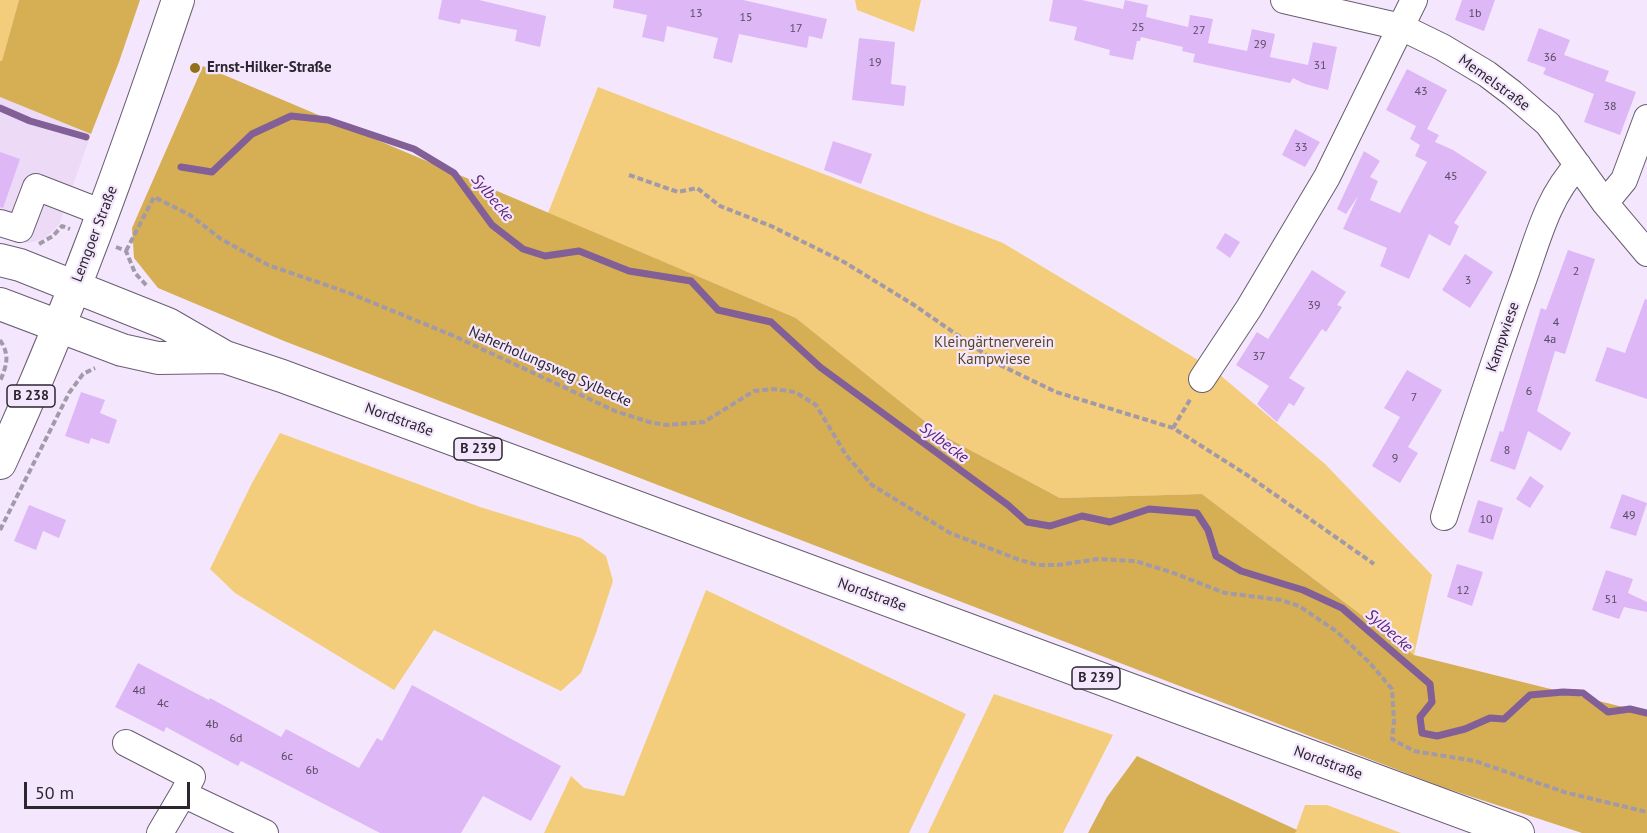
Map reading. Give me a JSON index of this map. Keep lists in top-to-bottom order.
{
  "streets": {
    "main road": [
      "Lemgoer Straße",
      "B 238",
      "Nordstraße",
      "B 239"
    ],
    "street": ["Memelstraße", "Kampwiese"],
    "path": ["Naherholungsweg Sylbecke"]
  },
  "crossings": [
    ["Memelstraße", "Kampwiese"],
    ["Lemgoer Straße", "Nordstraße"],
    ["Lemgoer Straße", "B 239"],
    ["Nordstraße", "B 239"]
  ],
  "water": ["Sylbecke"],
  "parks": ["Kleingärtnerverein Kampwiese"],
  "places": ["Ernst-Hilker-Straße"],
  "house_numbers": [
    "13",
    "1b",
    "15",
    "25",
    "17",
    "27",
    "29",
    "36",
    "19",
    "31",
    "43",
    "38",
    "33",
    "45",
    "2",
    "3",
    "39",
    "4",
    "4a",
    "37",
    "6",
    "7",
    "8",
    "9",
    "49",
    "10",
    "12",
    "51",
    "4d",
    "4c",
    "4b",
    "6d",
    "6c",
    "6b"
  ],
  "scale_bar": "50 m"
}
